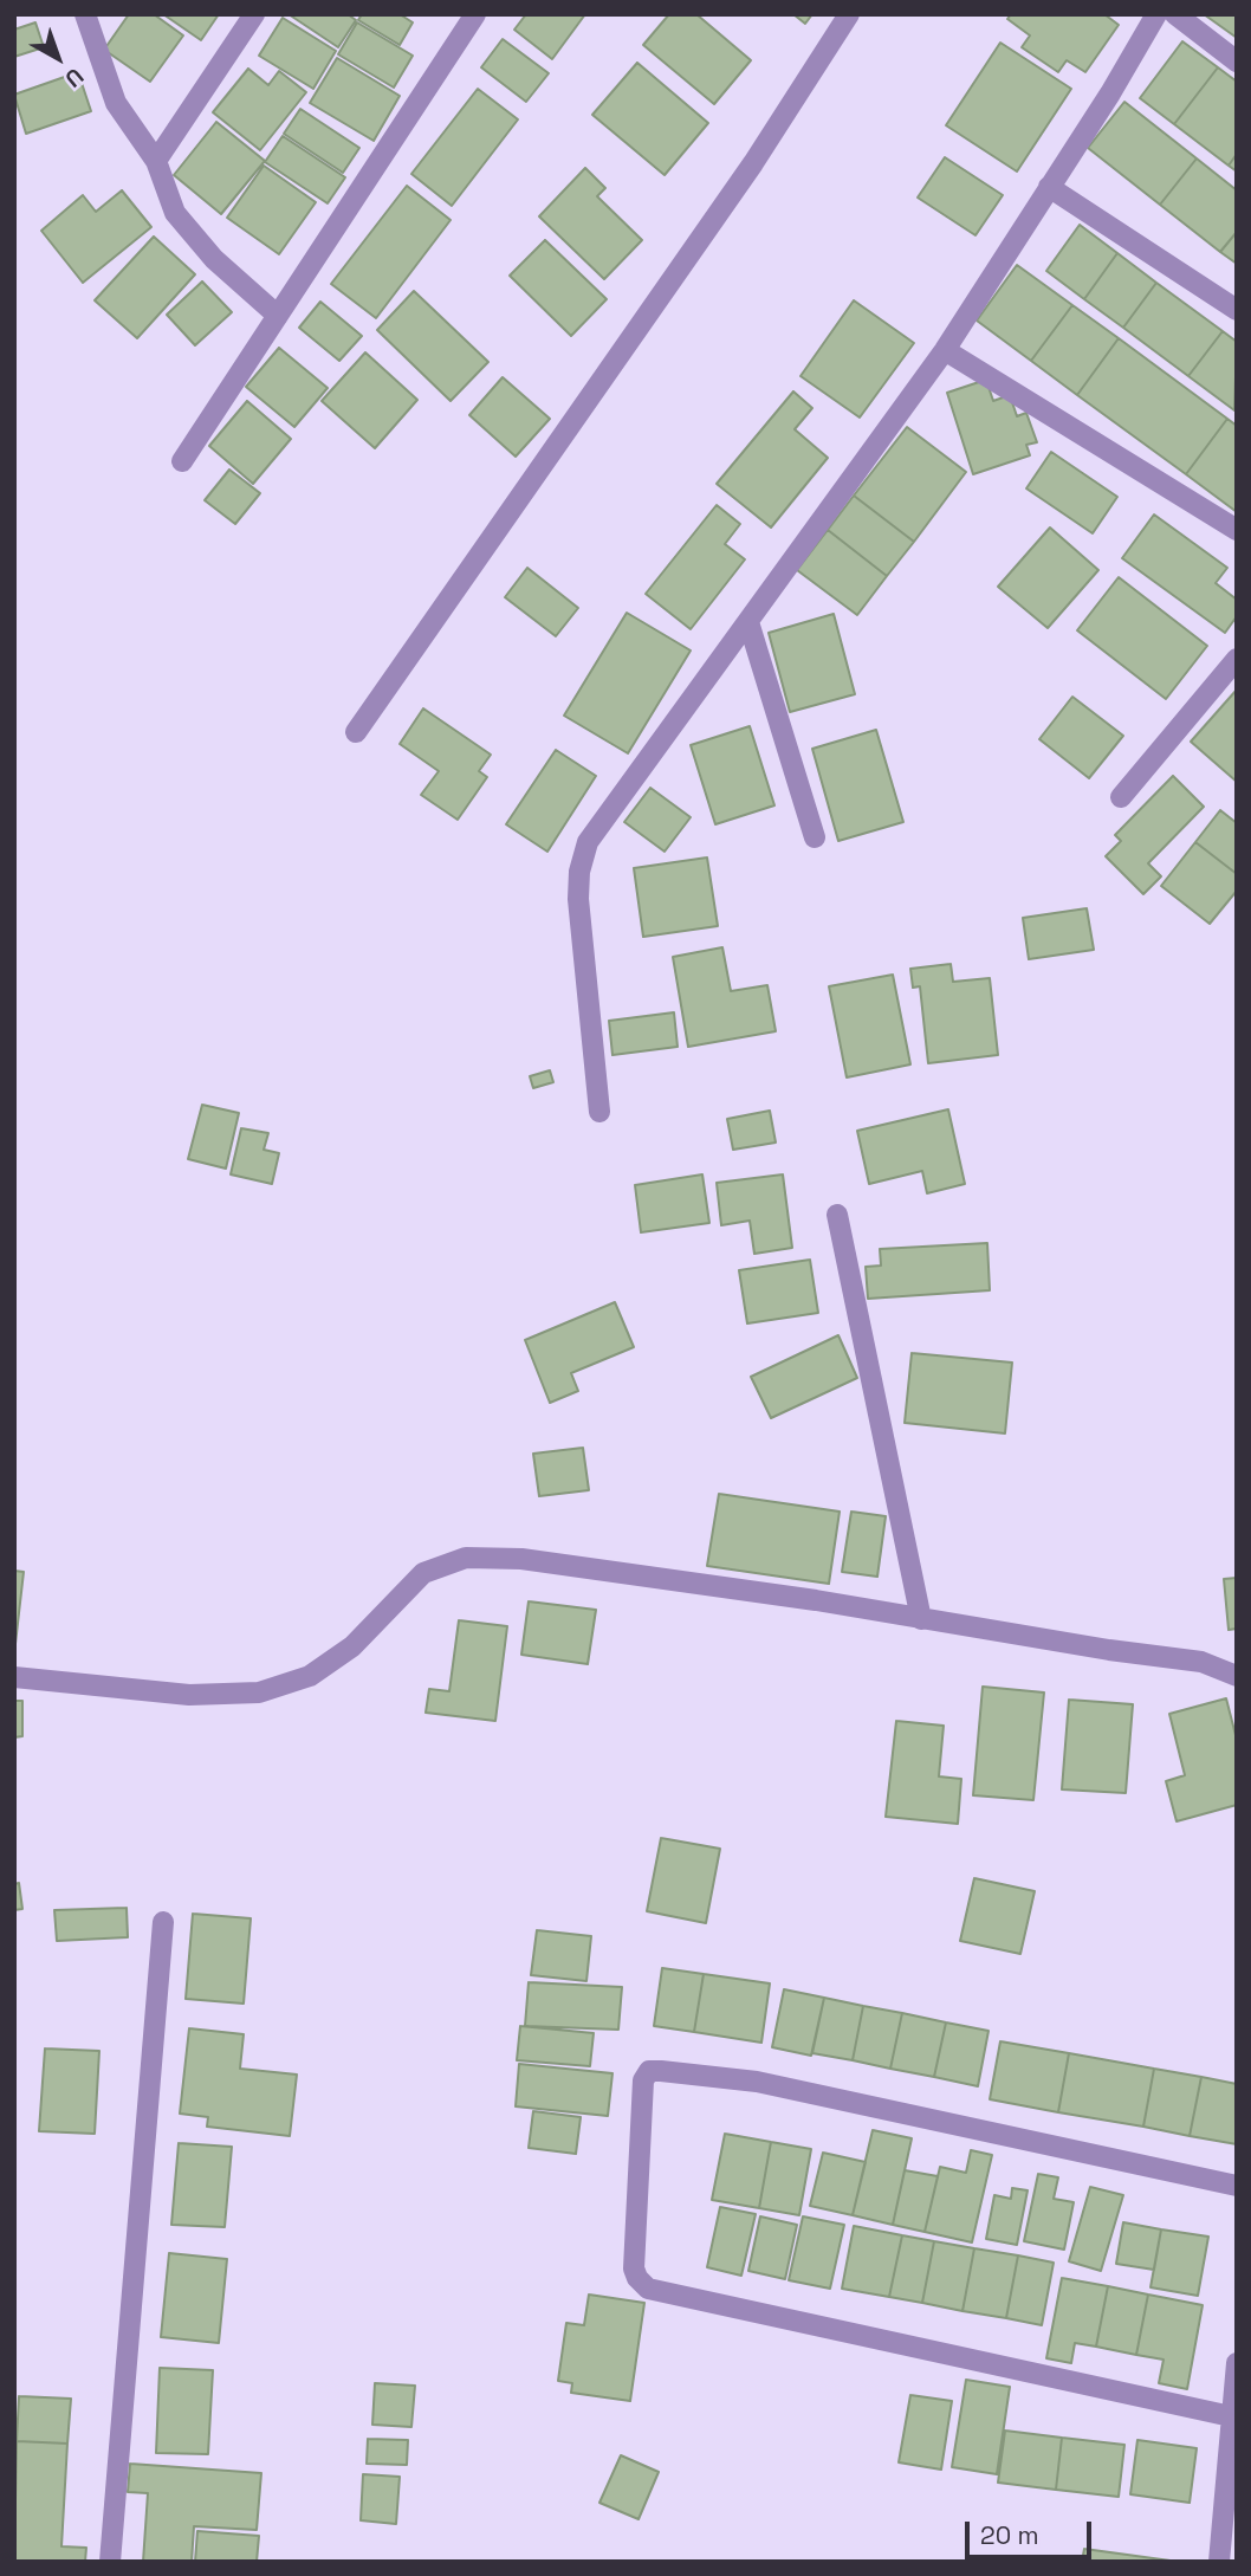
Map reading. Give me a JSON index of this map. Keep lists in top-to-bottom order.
{
  "scale_bar": "20 m",
  "north": "bottom right"
}
